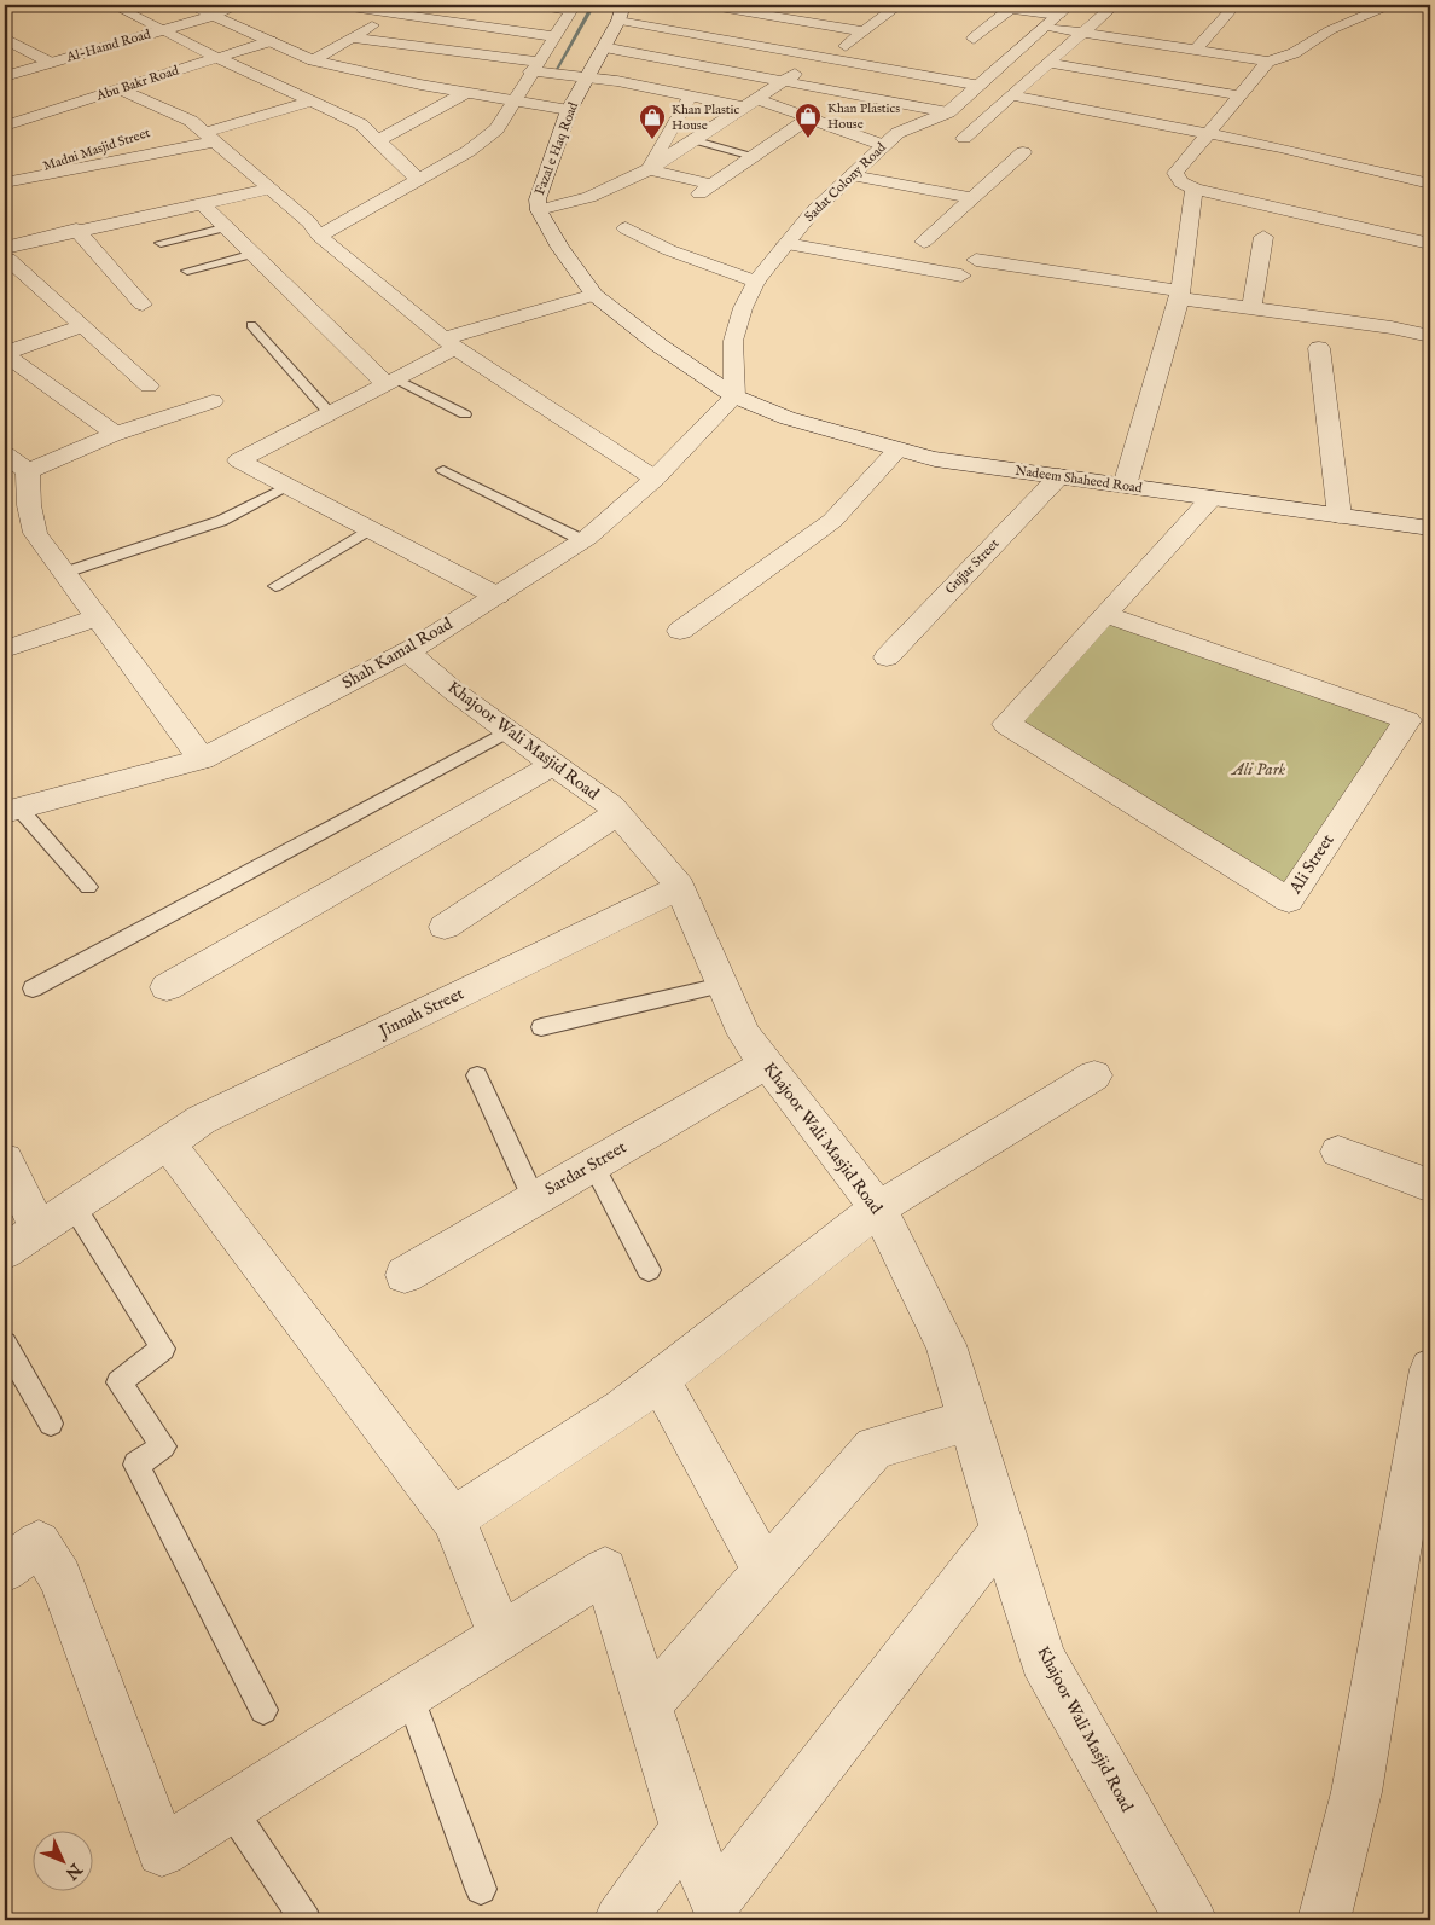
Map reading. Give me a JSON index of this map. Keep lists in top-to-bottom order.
{
  "streets": {
    "street": [
      "Al-Hamd Road",
      "Abu Bakr Road",
      "Fazal e Haq Road",
      "Madni Masjid Street",
      "Sadat Colony Road",
      "Nadeem Shaheed Road",
      "Gujjar Street",
      "Shah Kamal Road",
      "Khajoor Wali Masjid Road",
      "Ali Street",
      "Jinnah Street",
      "Sardar Street"
    ]
  },
  "crossings": [
    ["Fazal e Haq Road", "Sadat Colony Road"],
    ["Fazal e Haq Road", "Nadeem Shaheed Road"],
    ["Fazal e Haq Road", "Shah Kamal Road"],
    ["Sadat Colony Road", "Nadeem Shaheed Road"],
    ["Sadat Colony Road", "Shah Kamal Road"],
    ["Nadeem Shaheed Road", "Gujjar Street"],
    ["Nadeem Shaheed Road", "Shah Kamal Road"],
    ["Nadeem Shaheed Road", "Ali Street"],
    ["Shah Kamal Road", "Khajoor Wali Masjid Road"],
    ["Khajoor Wali Masjid Road", "Jinnah Street"],
    ["Khajoor Wali Masjid Road", "Sardar Street"]
  ],
  "parks": ["Ali Park"],
  "places": {
    "shop": ["Khan Plastics House", "Khan Plastic House"]
  },
  "north": "bottom right"
}
